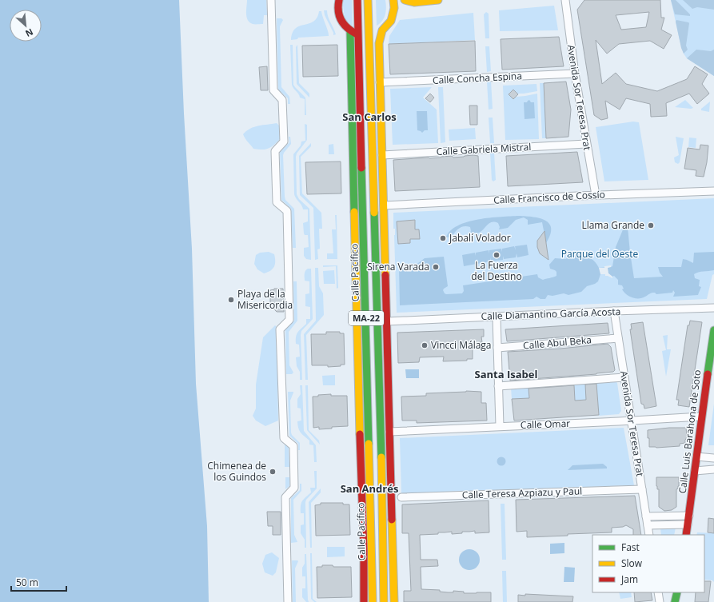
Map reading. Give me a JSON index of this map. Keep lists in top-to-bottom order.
{
  "streets": {
    "main road": ["Calle Pacífico", "MA-22", "Calle Luis Barahona de Soto"],
    "street": [
      "Calle Concha Espina",
      "Avenida Sor Teresa Prat",
      "Calle Gabriela Mistral",
      "Calle Francisco de Cossío",
      "Calle Diamantino García Acosta",
      "Calle Abul Beka",
      "Calle Omar",
      "Calle Teresa Azpiazu y Paul"
    ]
  },
  "crossings": [
    ["Calle Concha Espina", "Avenida Sor Teresa Prat"],
    ["Avenida Sor Teresa Prat", "Calle Gabriela Mistral"],
    ["Avenida Sor Teresa Prat", "Calle Francisco de Cossío"],
    ["Avenida Sor Teresa Prat", "Calle Diamantino García Acosta"],
    ["Avenida Sor Teresa Prat", "Calle Abul Beka"],
    ["Avenida Sor Teresa Prat", "Calle Omar"],
    ["Avenida Sor Teresa Prat", "Calle Teresa Azpiazu y Paul"],
    ["Calle Omar", "Calle Luis Barahona de Soto"]
  ],
  "districts": ["San Carlos", "Santa Isabel", "San Andrés"],
  "parks": ["Parque del Oeste"],
  "places": [
    "Llama Grande",
    "Jabalí Volador",
    "La Fuerza del Destino",
    "Sirena Varada",
    "Playa de la Misericordia",
    "Vincci Málaga",
    "Chimenea de los Guindos"
  ],
  "legend": ["Fast", "Slow", "Jam"],
  "scale_bar": "50 m",
  "north": "bottom right"
}
